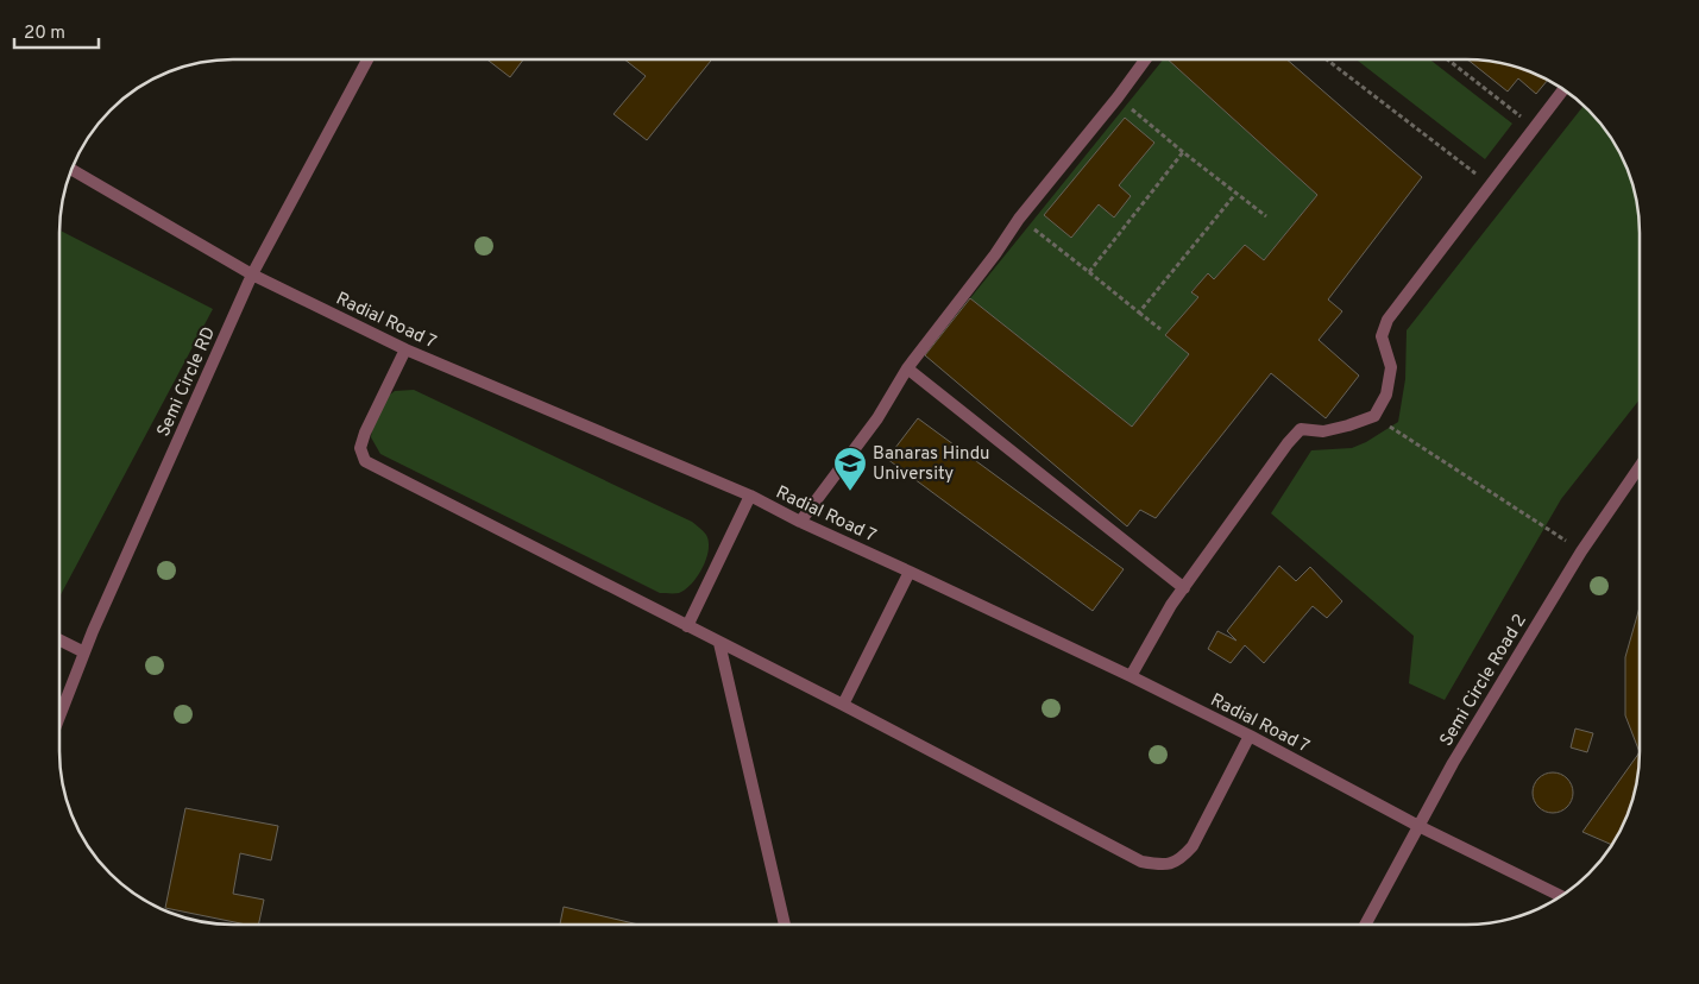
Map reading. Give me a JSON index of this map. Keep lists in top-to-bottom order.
{
  "streets": {
    "lane": ["Radial Road 7", "Semi Circle RD", "Semi Circle Road 2"]
  },
  "crossings": [
    ["Radial Road 7", "Semi Circle RD"],
    ["Radial Road 7", "Semi Circle Road 2"]
  ],
  "places": {
    "school or university": ["Banaras Hindu University"]
  },
  "scale_bar": "20 m"
}
